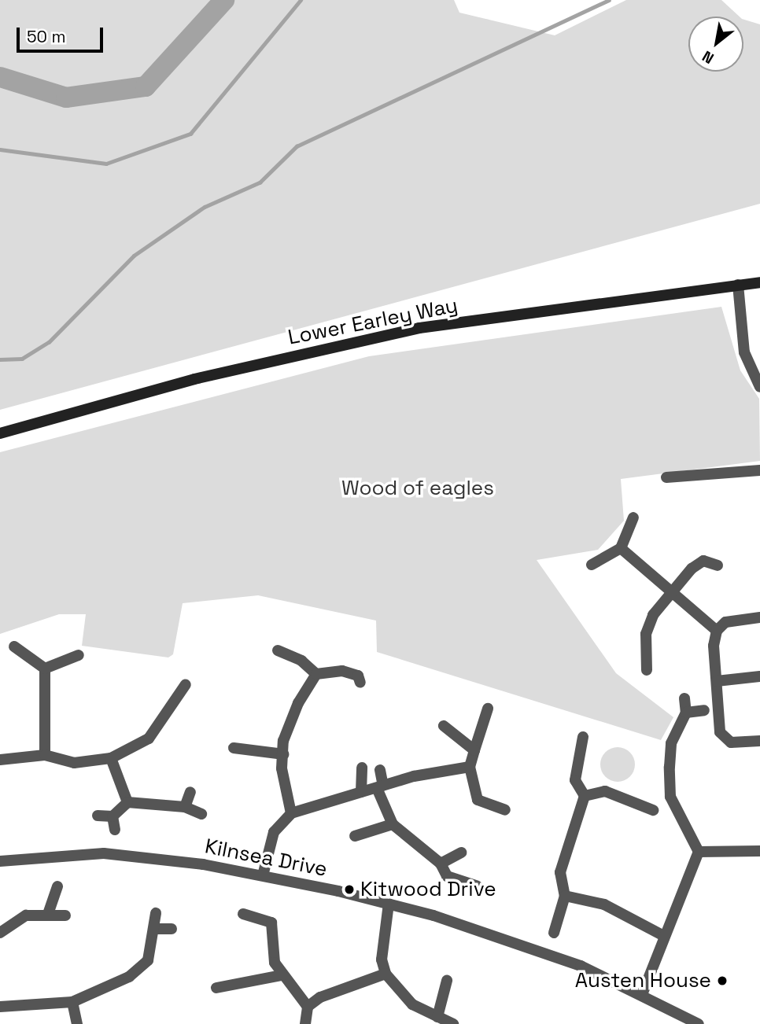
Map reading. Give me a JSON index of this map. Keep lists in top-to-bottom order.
{
  "streets": {
    "main road": ["Lower Earley Way"],
    "street": ["Kilnsea Drive"]
  },
  "parks": ["Wood of eagles"],
  "places": ["Kitwood Drive", "Austen House"],
  "scale_bar": "50 m",
  "north": "bottom left"
}
